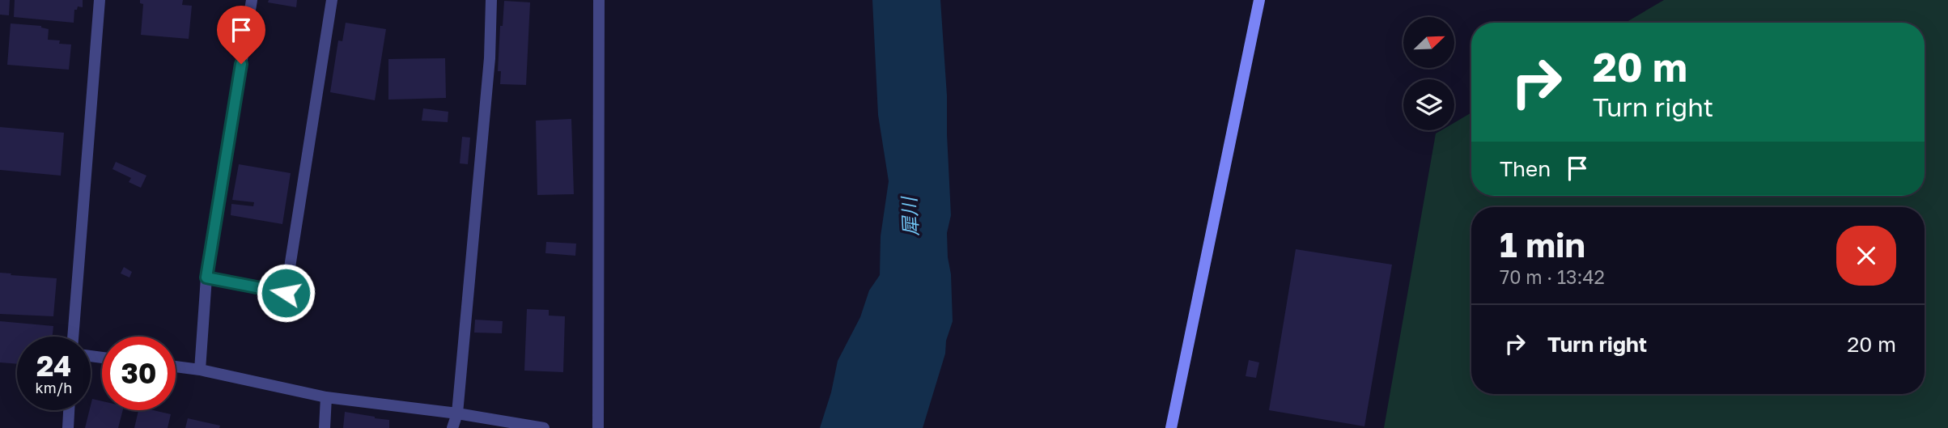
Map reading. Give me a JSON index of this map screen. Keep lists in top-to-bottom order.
{
  "water": ["犀川"],
  "north": "top right",
  "page": {
    "turn": ["20 m", "Turn right"],
    "then": "Then",
    "heading": ["1 min", "70 m · 13:42"],
    "list": [
      {
        "name": "Turn right",
        "value": "20 m"
      }
    ],
    "speed": "24 km/h",
    "limit": "30"
  }
}
